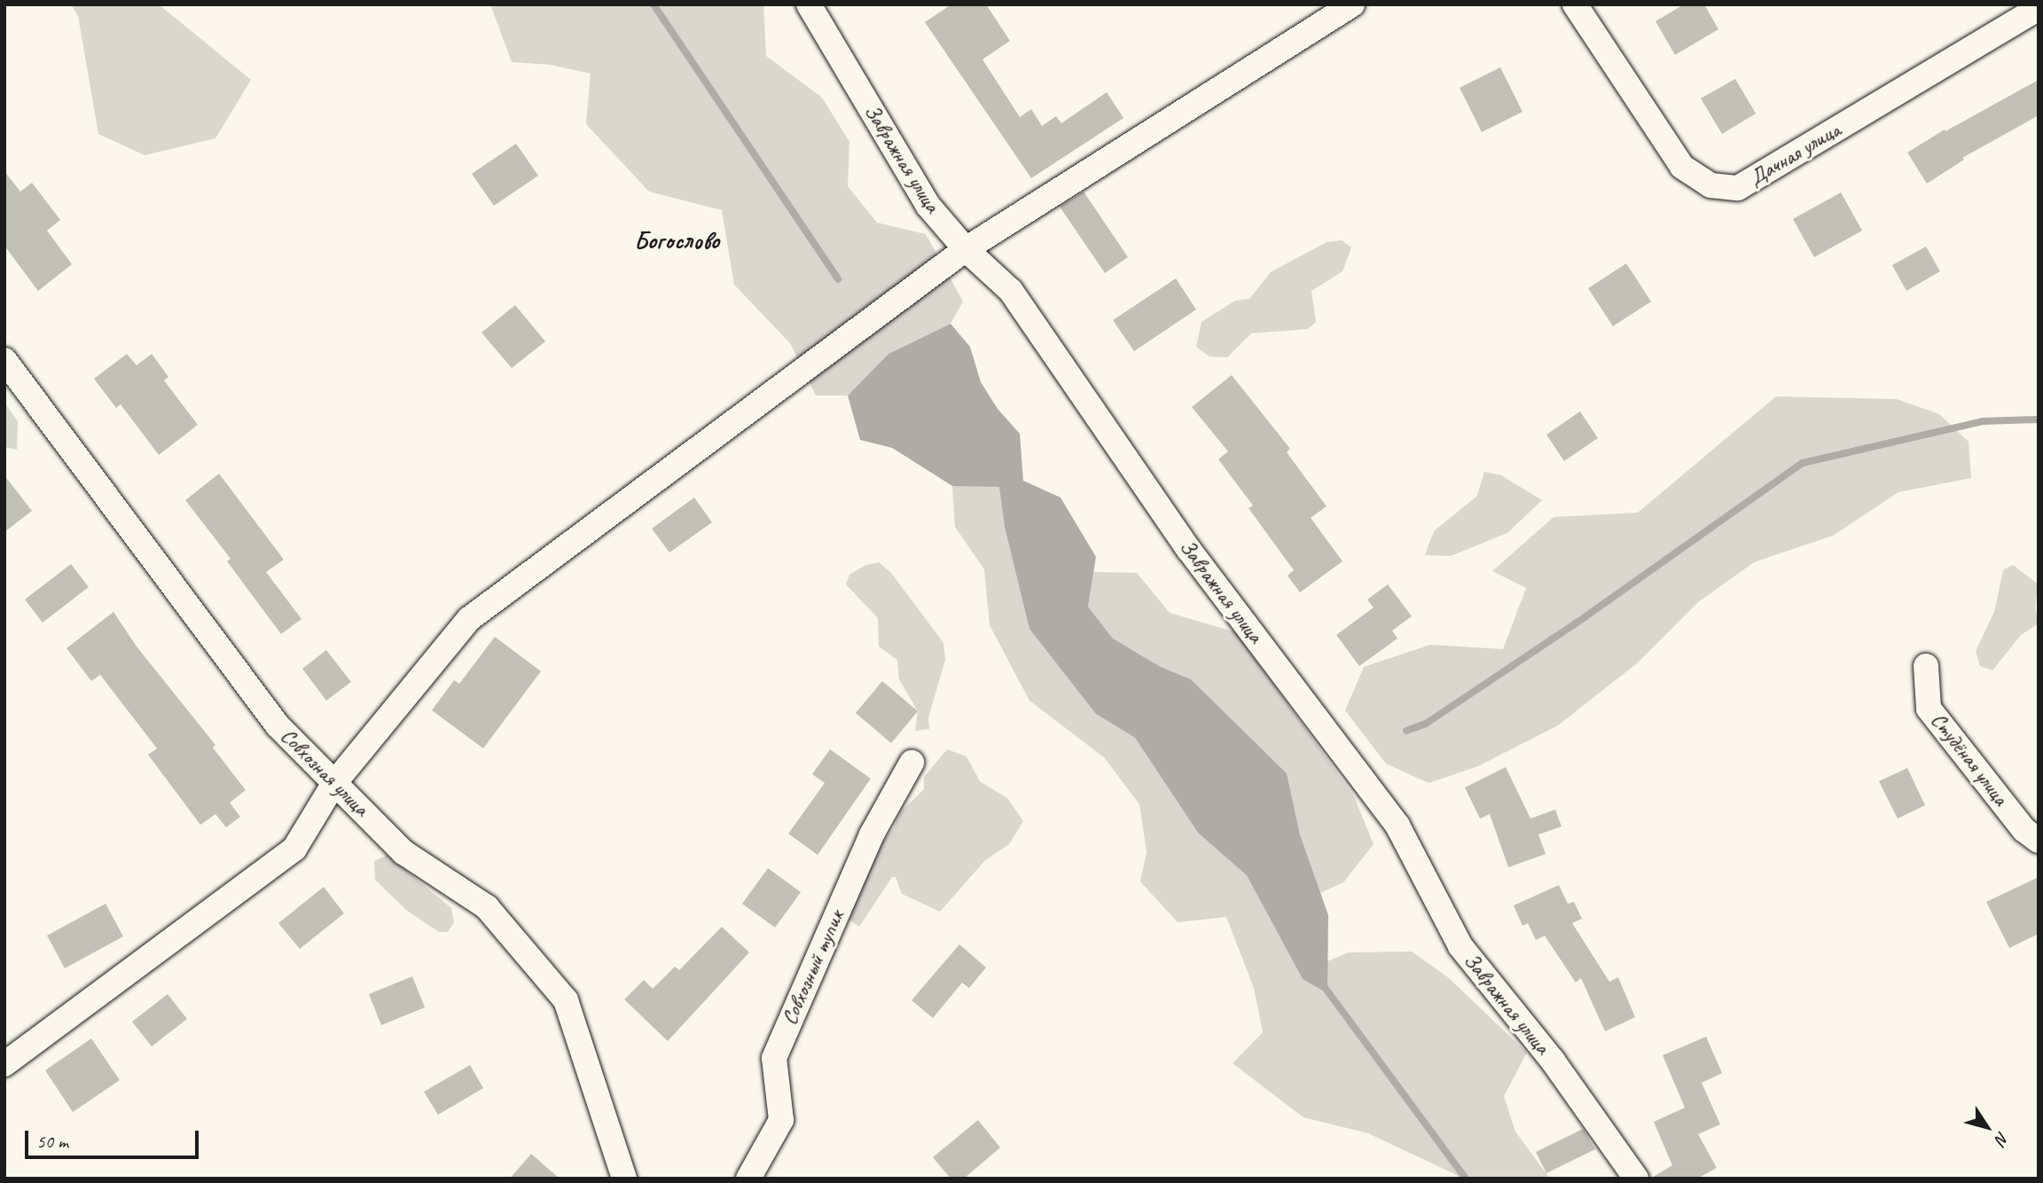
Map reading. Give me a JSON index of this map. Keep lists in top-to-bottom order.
{
  "streets": {
    "street": [
      "Дачная улица",
      "Завражная улица",
      "Студёная улица",
      "Совхозная улица",
      "Совхозный тупик"
    ]
  },
  "districts": ["Богослово"],
  "scale_bar": "50 m",
  "north": "bottom right"
}
